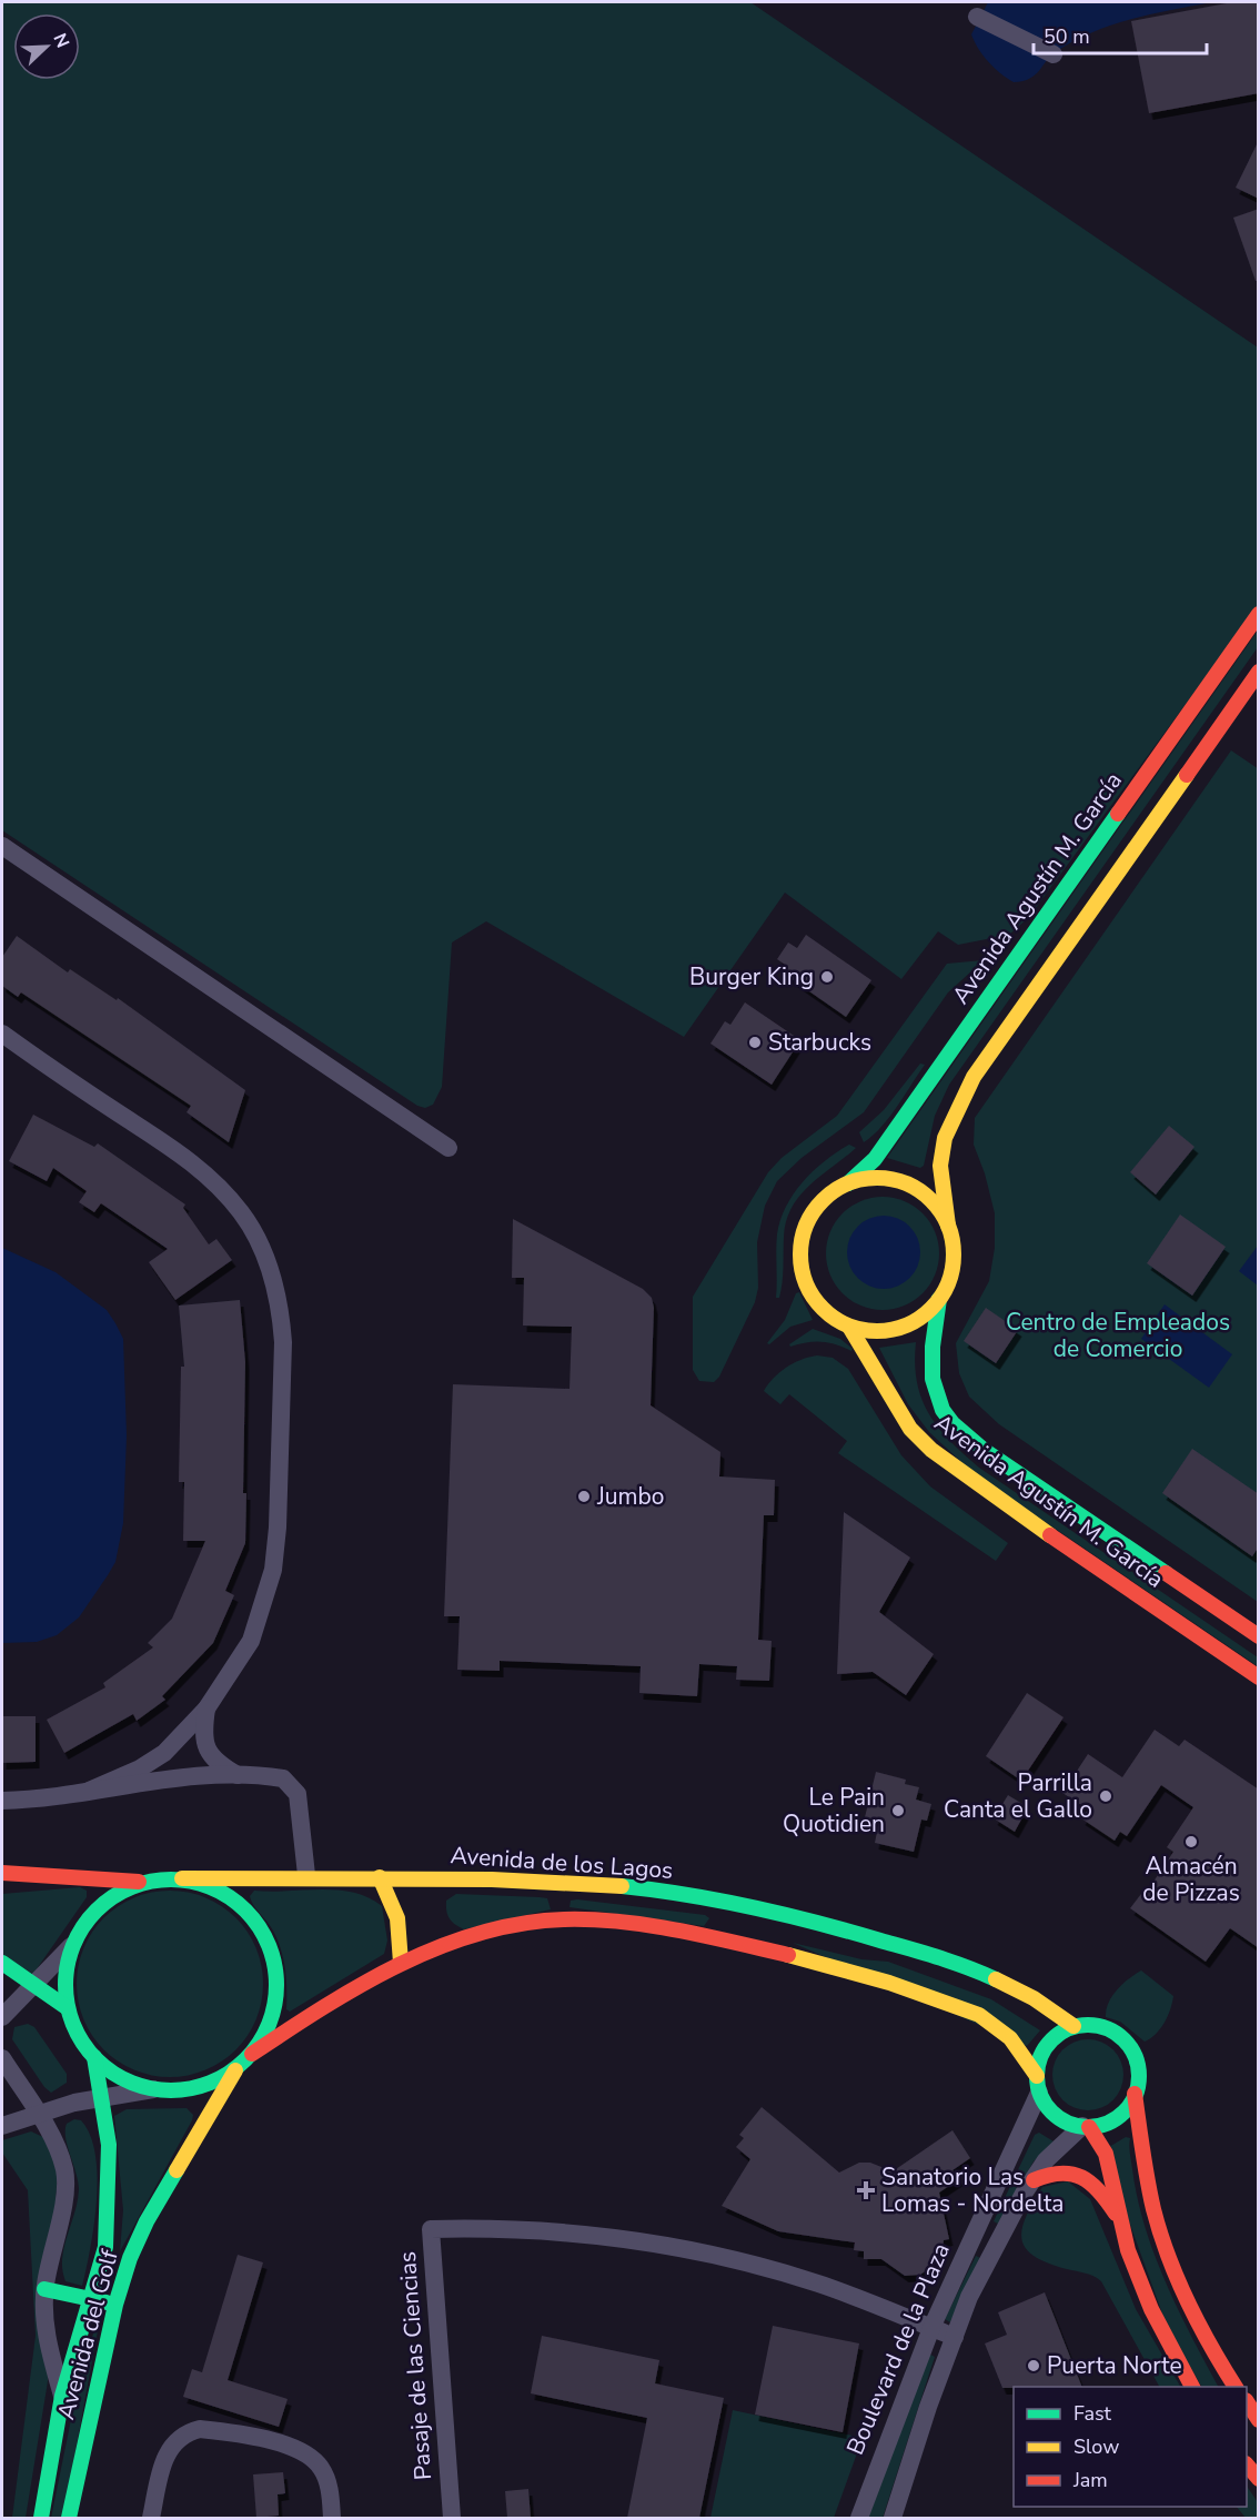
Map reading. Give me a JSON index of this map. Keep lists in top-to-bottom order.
{
  "streets": {
    "street": [
      "Avenida Agustín M. García",
      "Avenida de los Lagos",
      "Avenida del Golf",
      "Boulevard de la Plaza",
      "Pasaje de las Ciencias"
    ]
  },
  "crossings": [
    ["Avenida de los Lagos", "Avenida del Golf"],
    ["Avenida de los Lagos", "Boulevard de la Plaza"],
    ["Boulevard de la Plaza", "Pasaje de las Ciencias"]
  ],
  "parks": ["Centro de Empleados de Comercio"],
  "places": {
    "other": [
      "Burger King",
      "Starbucks",
      "Jumbo",
      "Parrilla Canta el Gallo",
      "Le Pain Quotidien",
      "Almacén de Pizzas",
      "Puerta Norte"
    ],
    "health": ["Sanatorio Las Lomas - Nordelta"]
  },
  "legend": ["Fast", "Slow", "Jam"],
  "scale_bar": "50 m",
  "north": "top right"
}
